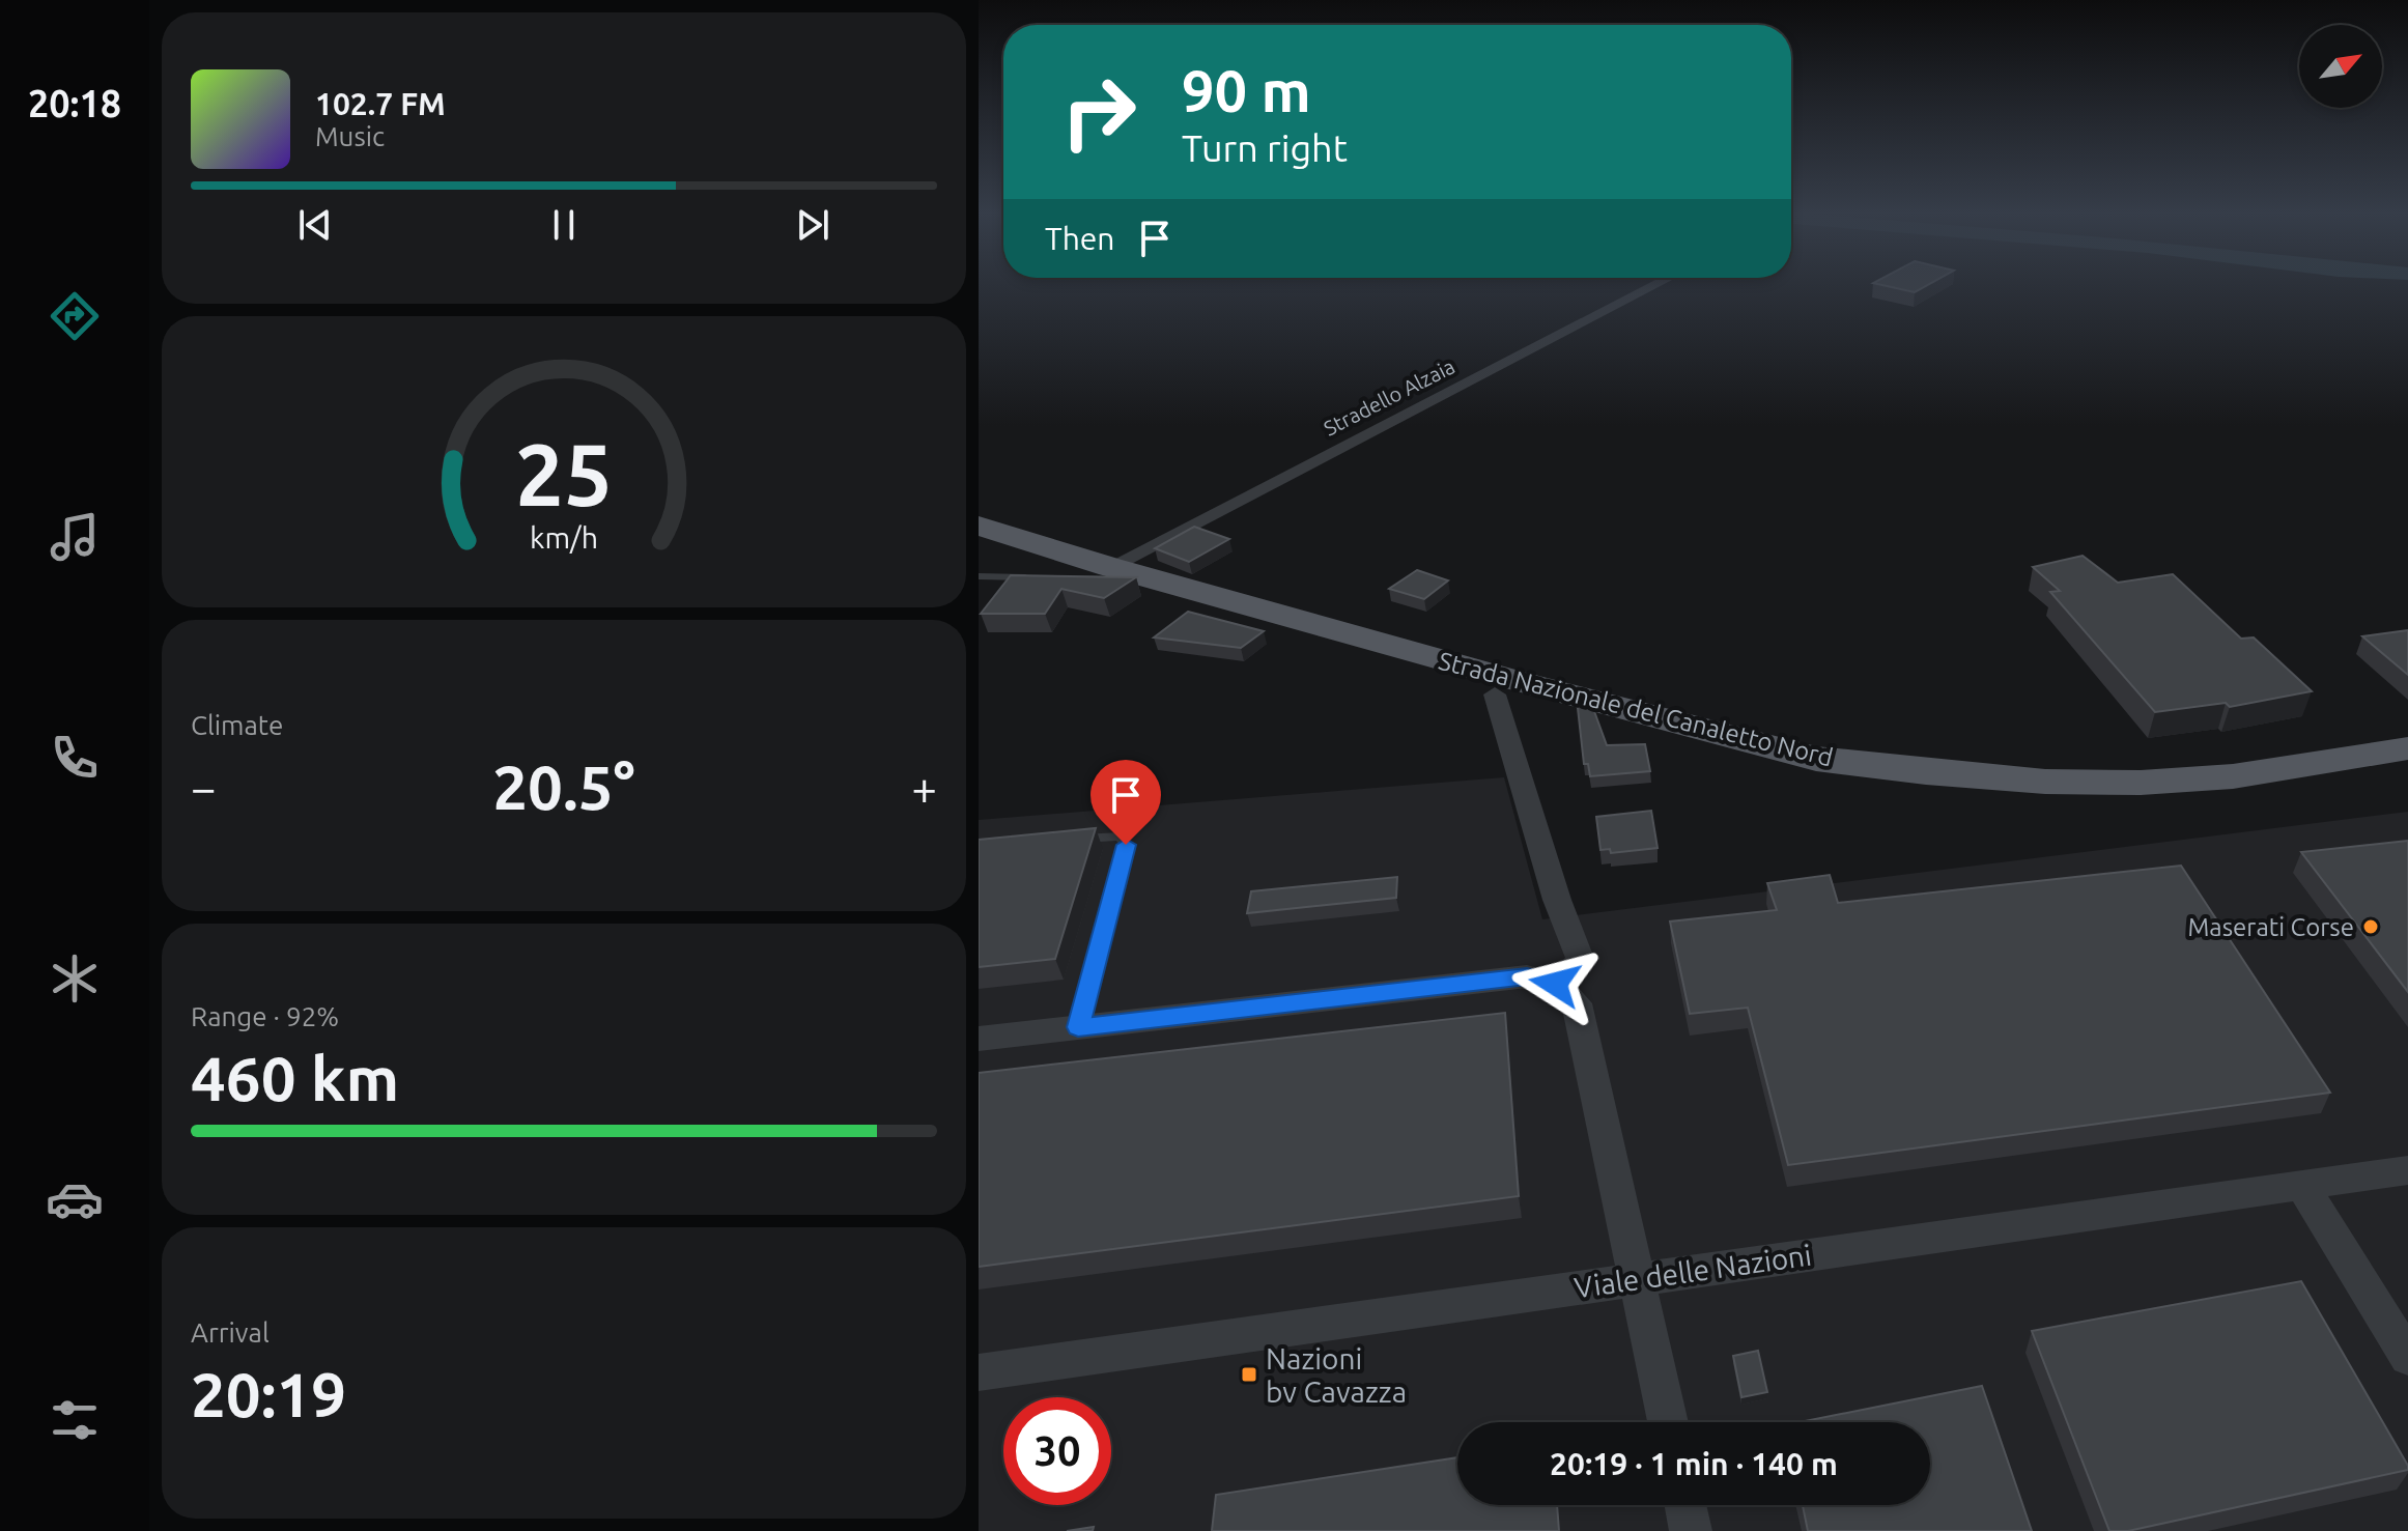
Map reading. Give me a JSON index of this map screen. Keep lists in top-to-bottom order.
{
  "streets": {
    "main road": ["Strada Nazionale del Canaletto Nord"],
    "street": ["Stradello Alzaia", "Viale delle Nazioni"]
  },
  "crossings": [
    ["Stradello Alzaia", "Strada Nazionale del Canaletto Nord"]
  ],
  "places": {
    "other": ["Maserati Corse"],
    "transit": ["Nazioni bv Cavazza"]
  },
  "north": "top right",
  "page": {
    "tabs": "20:18",
    "turn": ["90 m", "Turn right"],
    "song": ["102.7 FM", "Music"],
    "then": "Then",
    "tile": [
      "Climate",
      ["Range · 92%", "460 km"],
      ["Arrival", "20:19"]
    ],
    "heat": ["−", "20.5°", "+"],
    "limit": "30",
    "trip": "20:19 · 1 min · 140 m",
    "gauge": ["25", "km/h"]
  }
}
